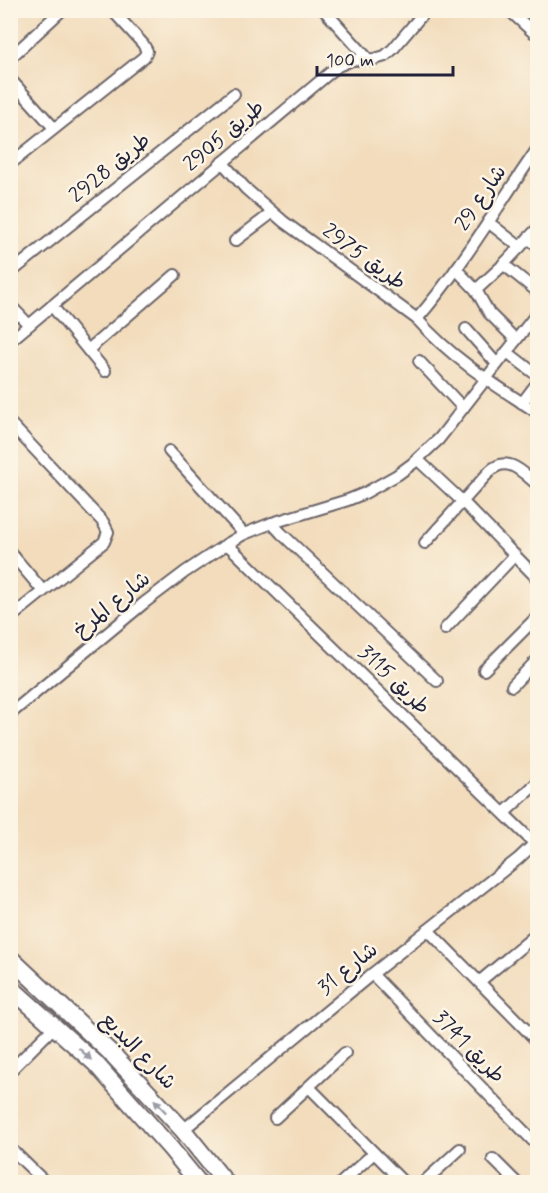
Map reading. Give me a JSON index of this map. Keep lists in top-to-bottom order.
{
  "streets": {
    "main road": ["شارع البديع"],
    "street": [
      "طريق 2905",
      "طريق 2928",
      "شارع 29",
      "طريق 2975",
      "شارع المرخ",
      "طريق 3115",
      "شارع 31",
      "طريق 3741"
    ]
  },
  "crossings": [
    ["طريق 2905", "طريق 2975"],
    ["شارع 29", "طريق 2975"],
    ["طريق 2975", "شارع المرخ"],
    ["شارع المرخ", "طريق 3115"],
    ["طريق 3115", "شارع 31"],
    ["شارع 31", "طريق 3741"],
    ["شارع 31", "شارع البديع"]
  ],
  "scale_bar": "100 m"
}
